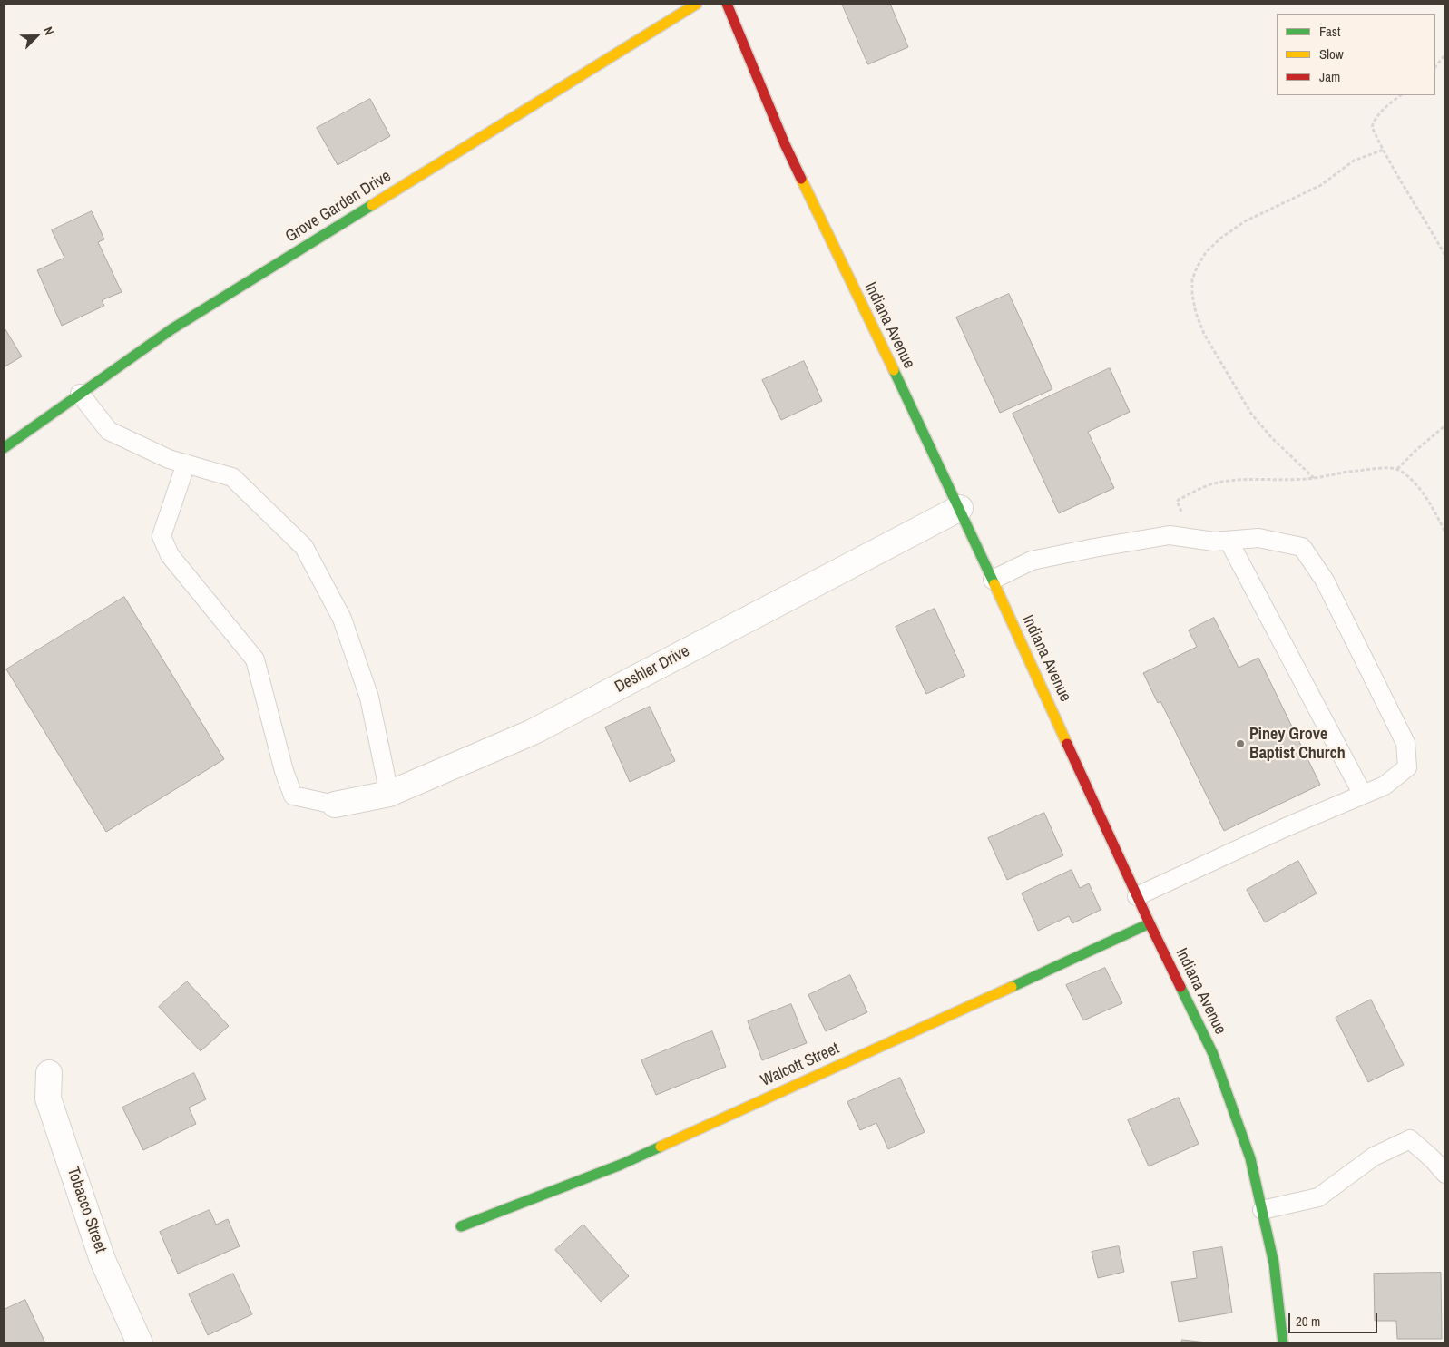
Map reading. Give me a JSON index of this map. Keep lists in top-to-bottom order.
{
  "streets": {
    "street": [
      "Grove Garden Drive",
      "Indiana Avenue",
      "Deshler Drive",
      "Walcott Street",
      "Tobacco Street"
    ]
  },
  "crossings": [
    ["Indiana Avenue", "Deshler Drive"],
    ["Indiana Avenue", "Walcott Street"]
  ],
  "places": ["Piney Grove Baptist Church"],
  "legend": ["Fast", "Slow", "Jam"],
  "scale_bar": "20 m",
  "north": "top right"
}
